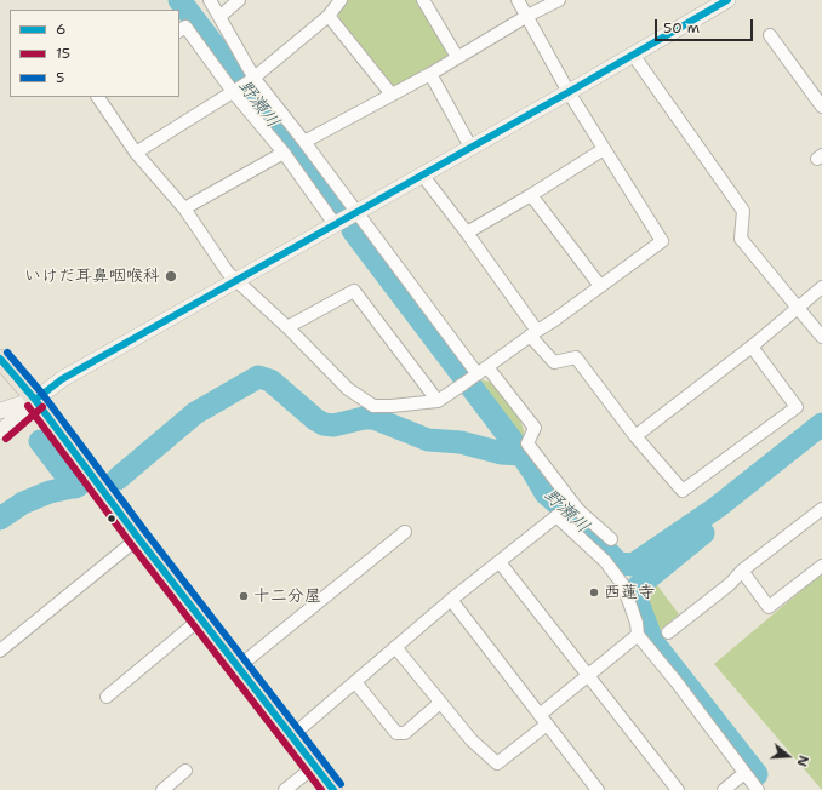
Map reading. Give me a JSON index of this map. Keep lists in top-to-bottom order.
{
  "water": ["野瀬川"],
  "places": ["いけだ耳鼻咽喉科", "西蓮寺", "十二分屋"],
  "lines": ["transit line 6", "transit line 5", "transit line 15"],
  "legend": ["6", "15", "5"],
  "scale_bar": "50 m",
  "north": "right"
}
